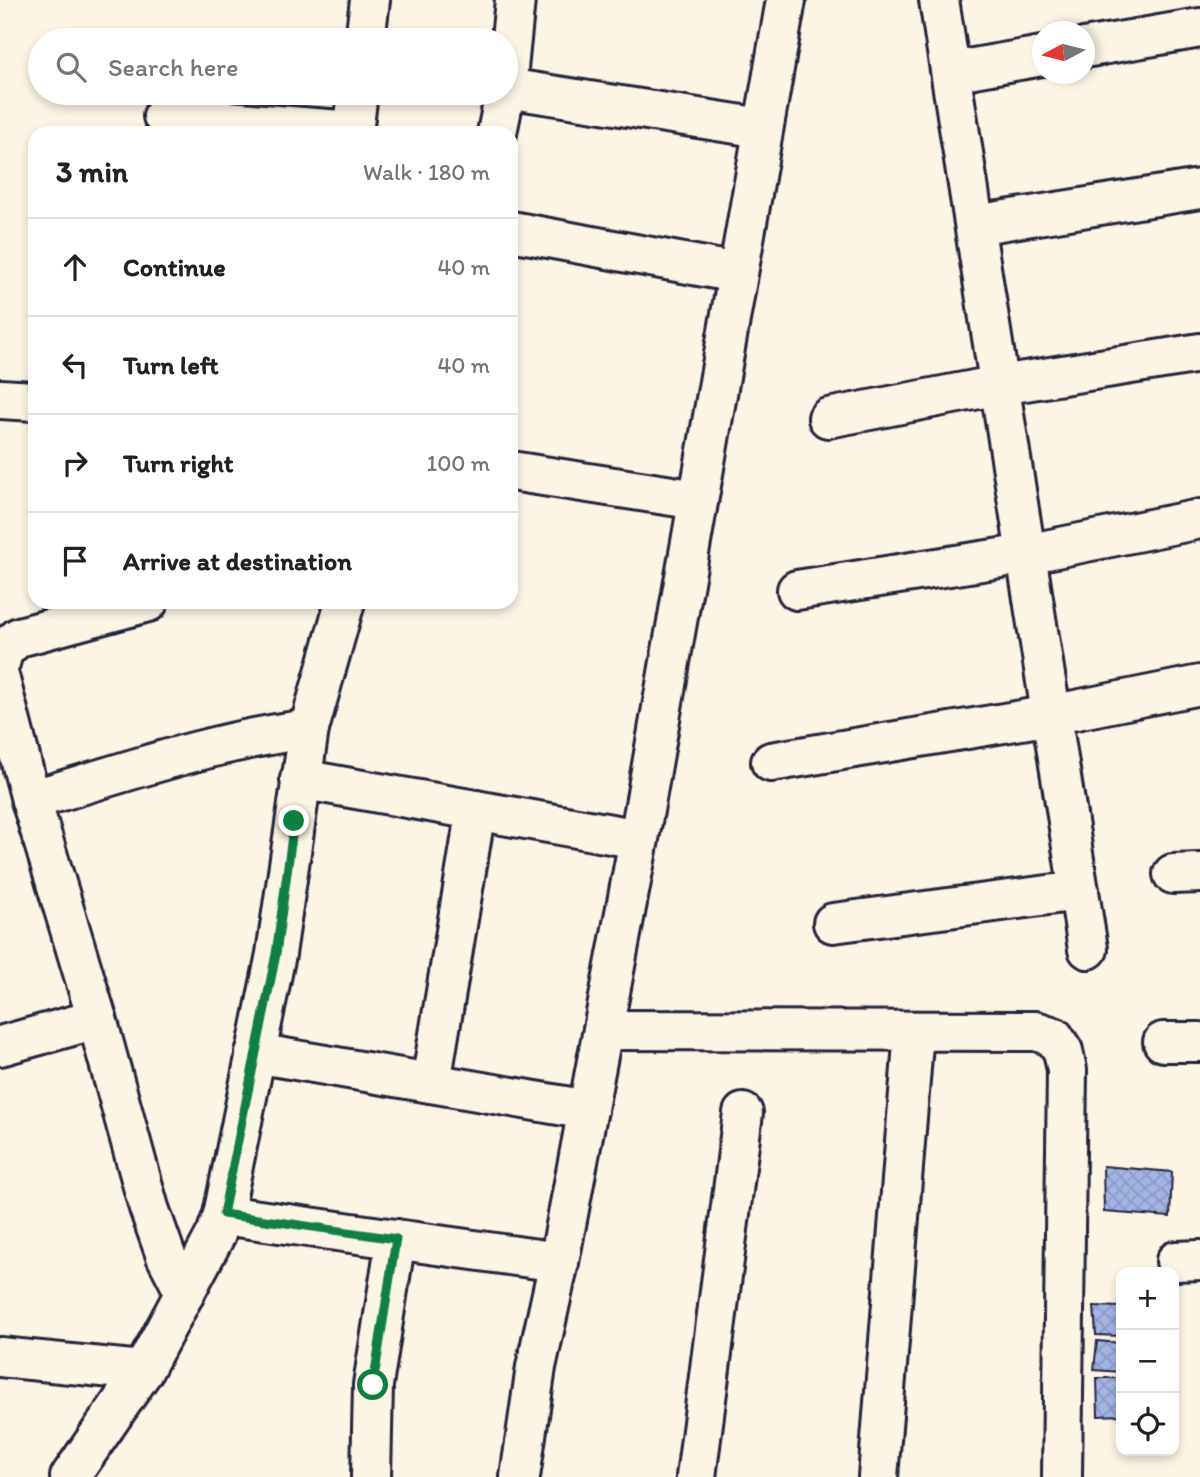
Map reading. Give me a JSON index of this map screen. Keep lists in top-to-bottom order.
{
  "north": "left",
  "page": {
    "search": "Search here",
    "heading": ["3 min", "Walk · 180 m"],
    "list": [
      ["Continue", "40 m"],
      ["Turn left", "40 m"],
      ["Turn right", "100 m"],
      "Arrive at destination"
    ],
    "map_buttons": ["+", "−"]
  }
}
